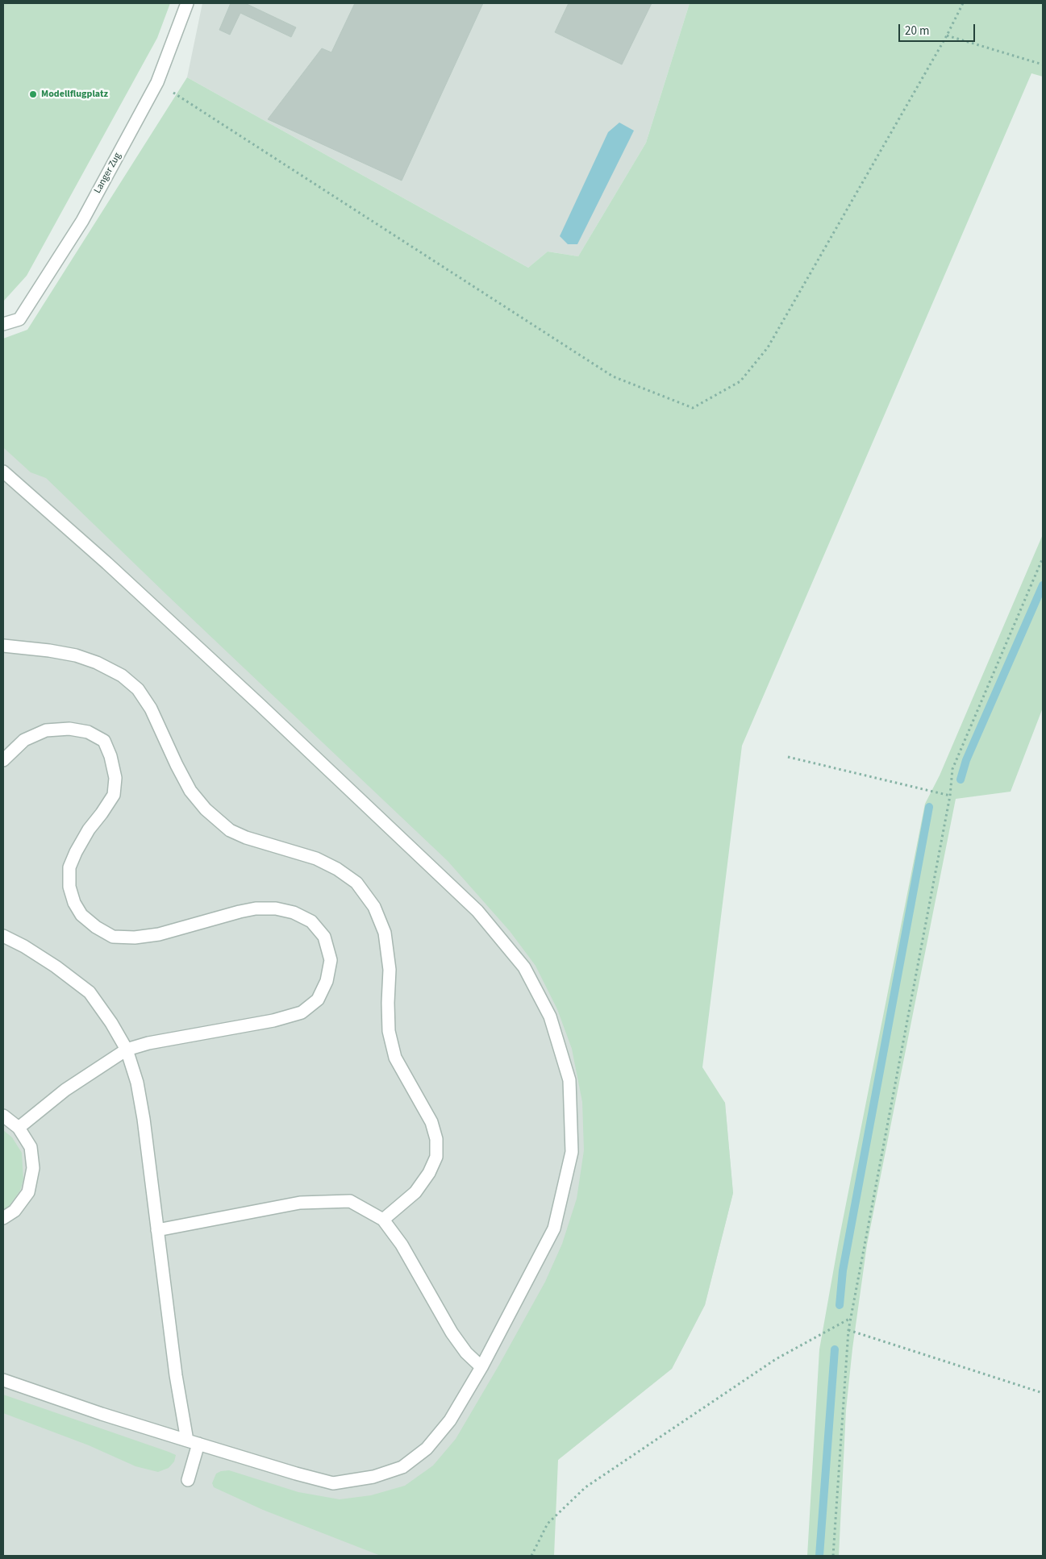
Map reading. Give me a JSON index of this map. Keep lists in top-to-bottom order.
{
  "streets": {
    "lane": ["Langer Zug"]
  },
  "places": ["Modellflugplatz"],
  "scale_bar": "20 m"
}
